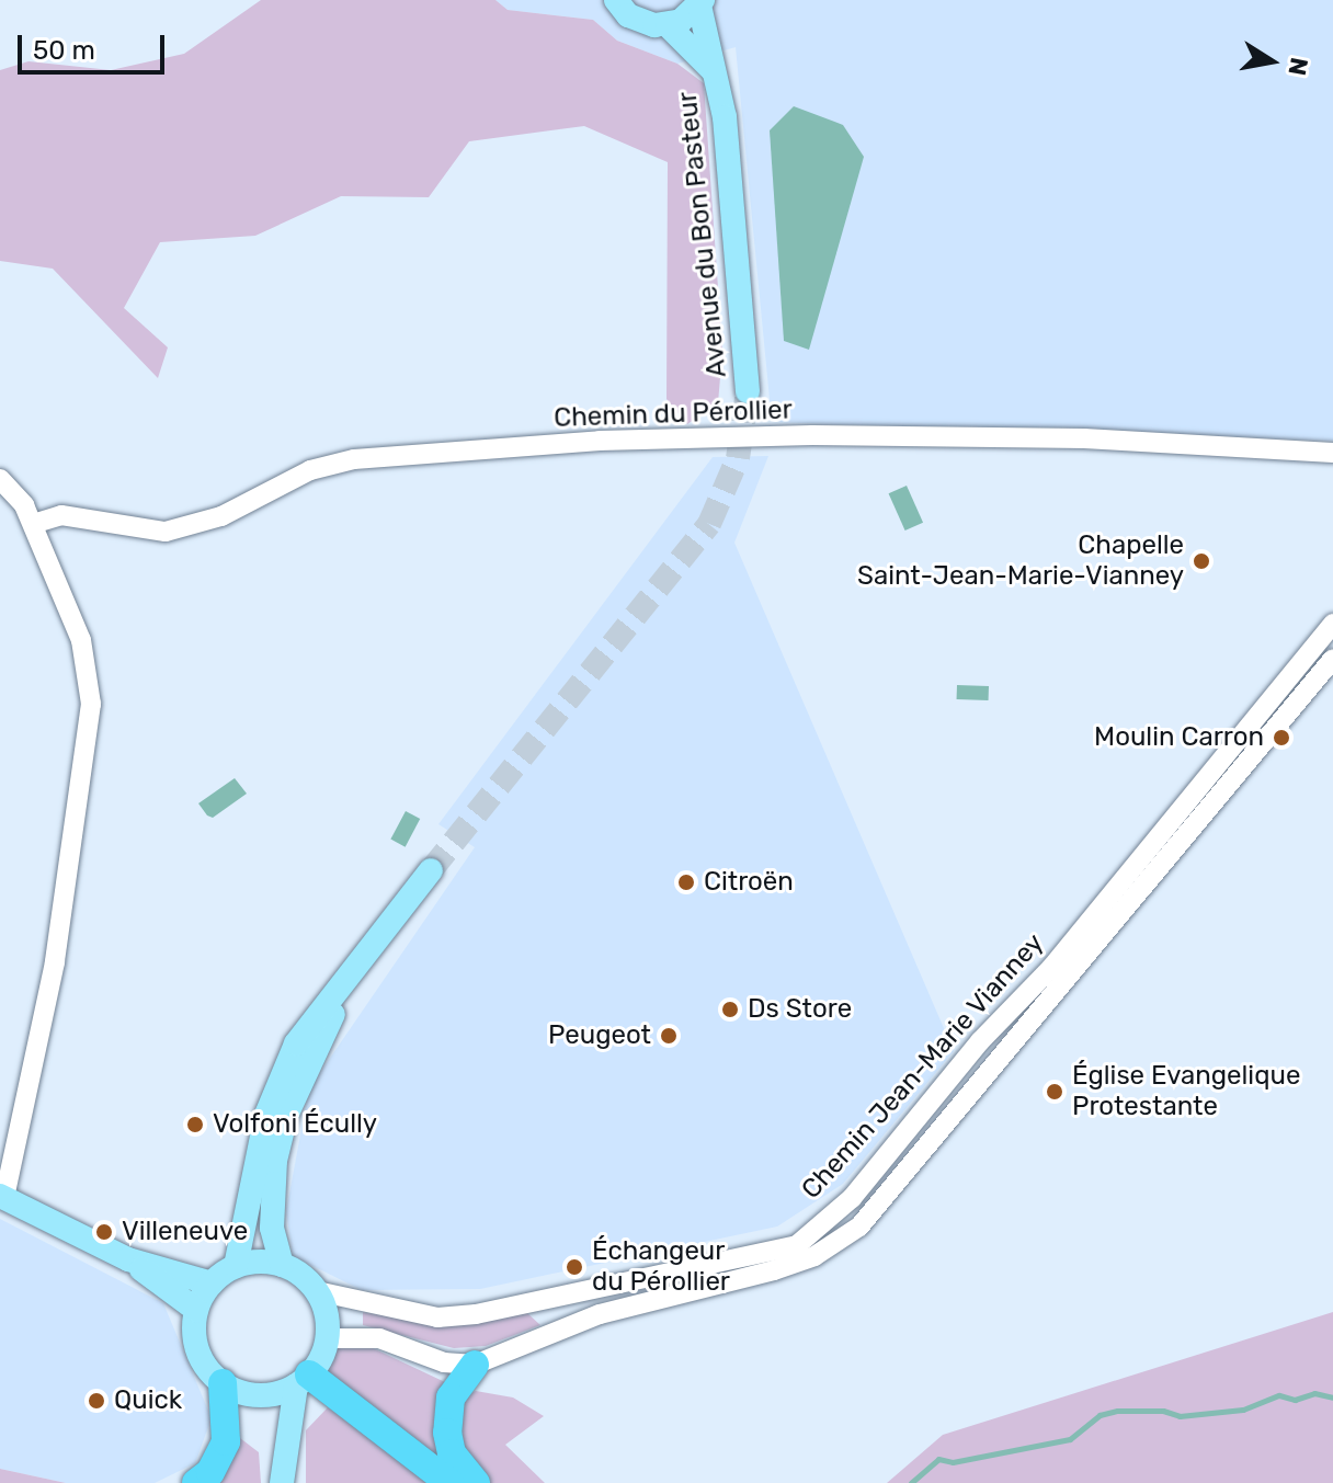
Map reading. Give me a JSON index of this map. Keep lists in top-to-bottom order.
{
  "streets": {
    "main road": ["Avenue du Bon Pasteur"],
    "street": ["Chemin du Pérollier", "Chemin Jean-Marie Vianney"]
  },
  "places": [
    "Chapelle Saint-Jean-Marie-Vianney",
    "Moulin Carron",
    "Citroën",
    "Ds Store",
    "Peugeot",
    "Église Evangelique Protestante",
    "Volfoni Écully",
    "Villeneuve",
    "Échangeur du Pérollier",
    "Quick"
  ],
  "scale_bar": "50 m",
  "north": "right"
}
